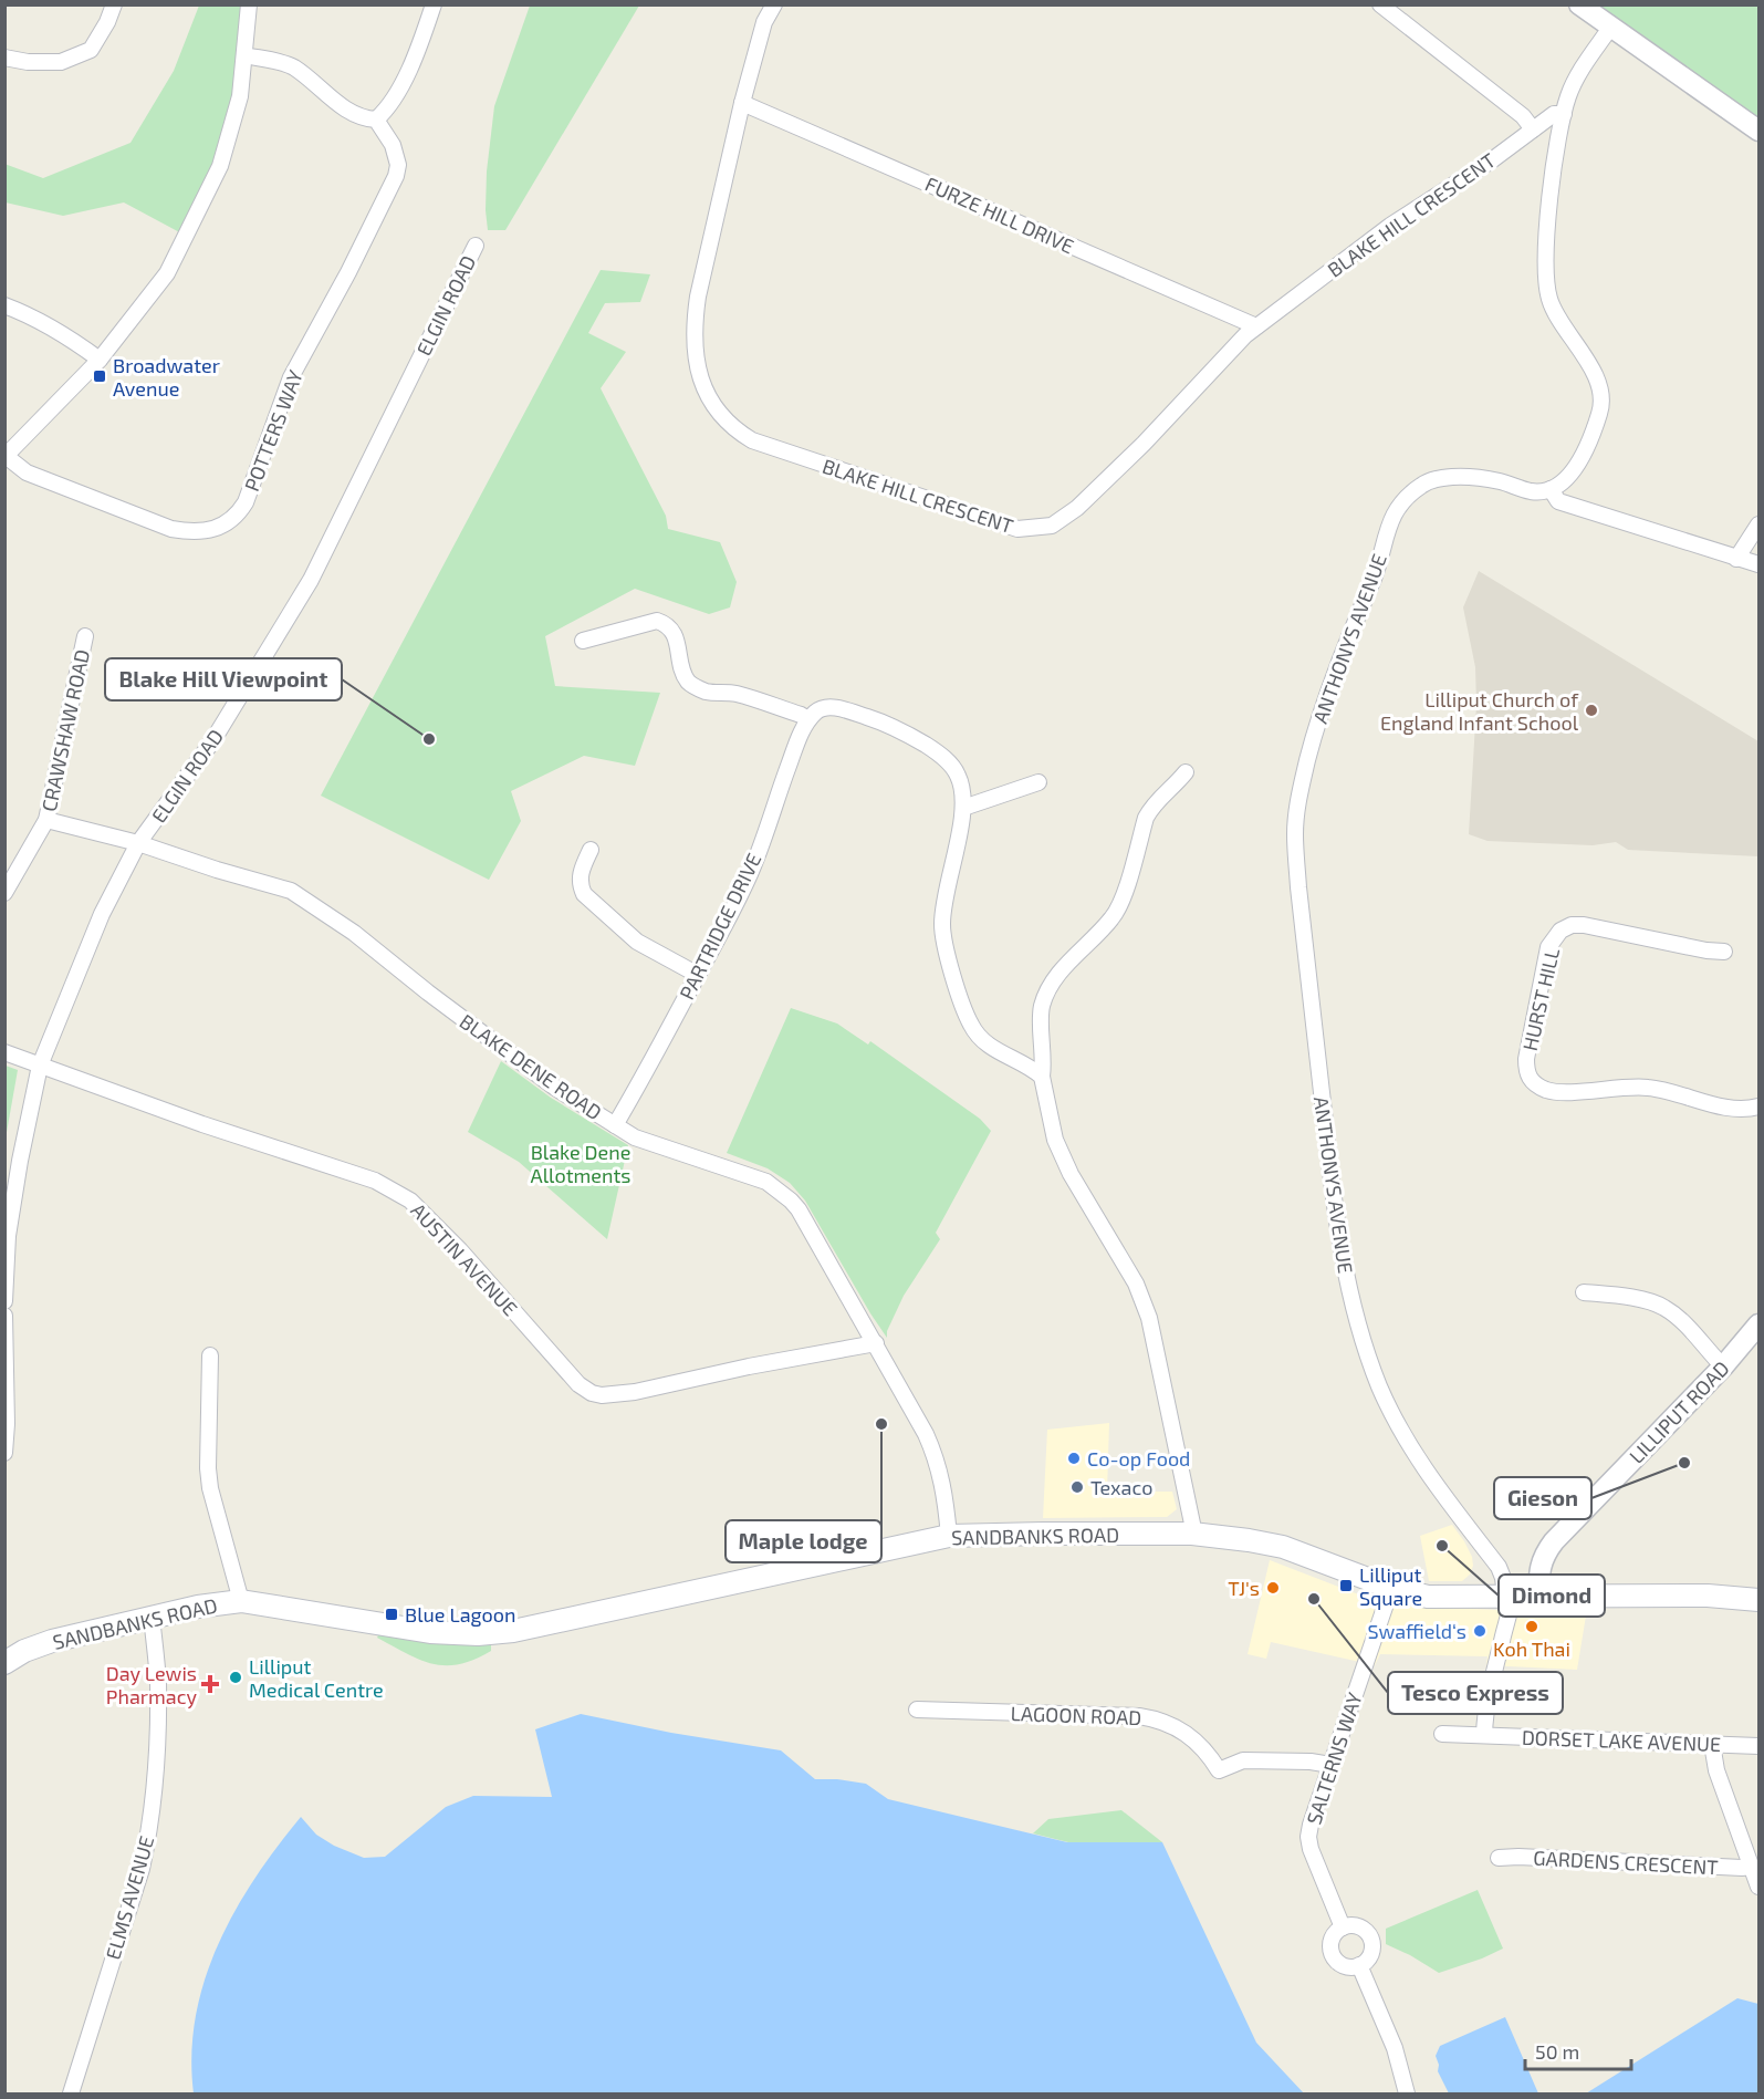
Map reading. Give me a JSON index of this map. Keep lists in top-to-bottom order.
{
  "streets": {
    "main road": ["SANDBANKS ROAD"],
    "street": [
      "FURZE HILL DRIVE",
      "BLAKE HILL CRESCENT",
      "ELGIN ROAD",
      "POTTERS WAY",
      "ANTHONYS AVENUE",
      "CRAWSHAW ROAD",
      "PARTRIDGE DRIVE",
      "HURST HILL",
      "BLAKE DENE ROAD",
      "AUSTIN AVENUE",
      "LILLIPUT ROAD",
      "LAGOON ROAD",
      "DORSET LAKE AVENUE",
      "SALTERNS WAY",
      "GARDENS CRESCENT",
      "ELMS AVENUE"
    ]
  },
  "crossings": [
    ["FURZE HILL DRIVE", "BLAKE HILL CRESCENT"],
    ["ELGIN ROAD", "BLAKE DENE ROAD"],
    ["ELGIN ROAD", "AUSTIN AVENUE"],
    ["ANTHONYS AVENUE", "SANDBANKS ROAD"],
    ["CRAWSHAW ROAD", "BLAKE DENE ROAD"],
    ["PARTRIDGE DRIVE", "BLAKE DENE ROAD"],
    ["BLAKE DENE ROAD", "AUSTIN AVENUE"],
    ["BLAKE DENE ROAD", "SANDBANKS ROAD"],
    ["LILLIPUT ROAD", "SANDBANKS ROAD"],
    ["SANDBANKS ROAD", "SALTERNS WAY"],
    ["SANDBANKS ROAD", "ELMS AVENUE"],
    ["LAGOON ROAD", "SALTERNS WAY"]
  ],
  "parks": ["Blake Dene Allotments"],
  "places": {
    "transit": ["Broadwater Avenue", "Lilliput Square", "Blue Lagoon"],
    "other": [
      "Lilliput Church of England Infant School",
      "Blake Hill Viewpoint",
      "Maple lodge",
      "Co-op Food",
      "Gieson",
      "Texaco",
      "Dimond",
      "TJ's",
      "Tesco Express",
      "Koh Thai",
      "Swaffield‘s",
      "Lilliput Medical Centre"
    ],
    "health": ["Day Lewis Pharmacy"]
  },
  "scale_bar": "50 m"
}
